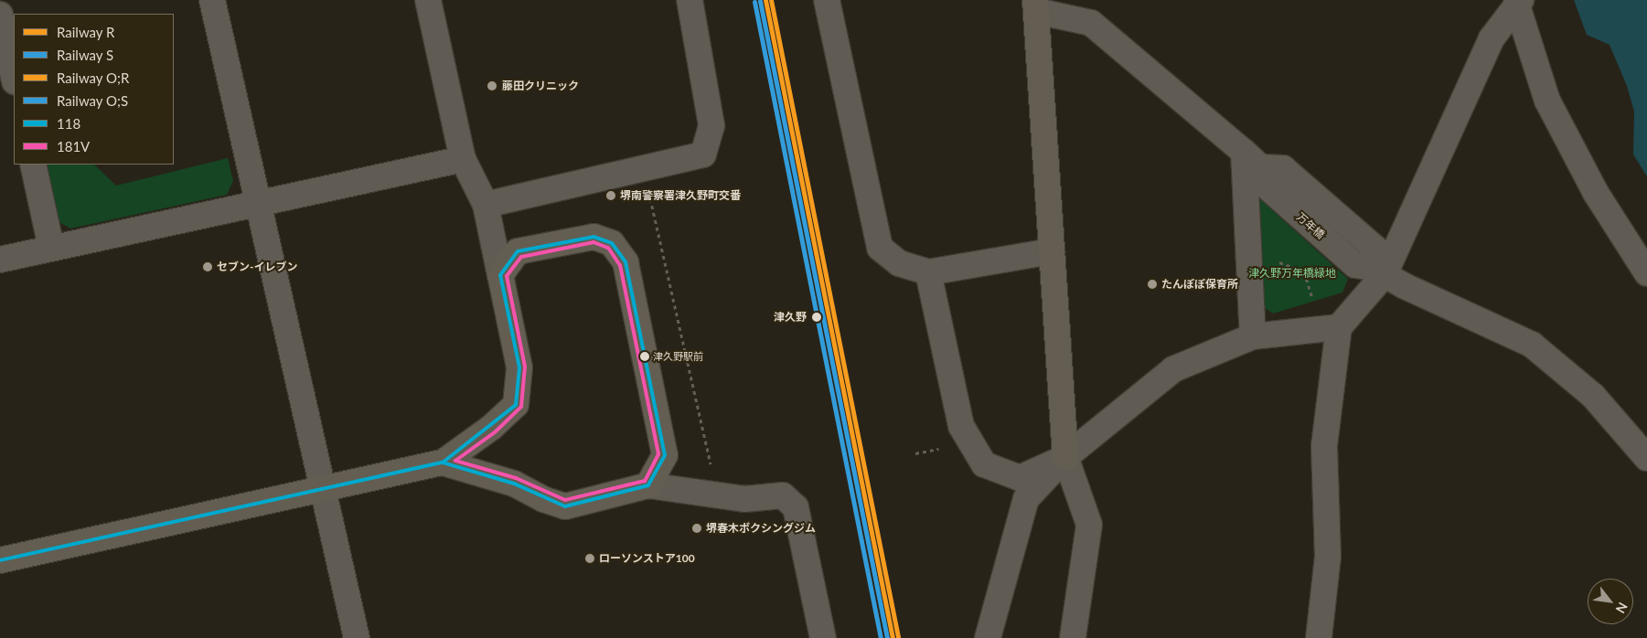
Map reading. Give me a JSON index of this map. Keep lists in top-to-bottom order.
{
  "parks": ["津久野万年橋緑地"],
  "places": [
    "藤田クリニック",
    "堺南警察署津久野町交番",
    "セブン-イレブン",
    "たんぽぽ保育所",
    "津久野",
    "津久野駅前",
    "堺春木ボクシングジム",
    "ローソンストア100"
  ],
  "lines": [
    "rail line R",
    "rail line O;R",
    "rail line S",
    "rail line O;S",
    "transit line 118",
    "transit line 181V"
  ],
  "legend": [
    "Railway R",
    "Railway S",
    "Railway O;R",
    "Railway O;S",
    "118",
    "181V"
  ],
  "north": "bottom right"
}
